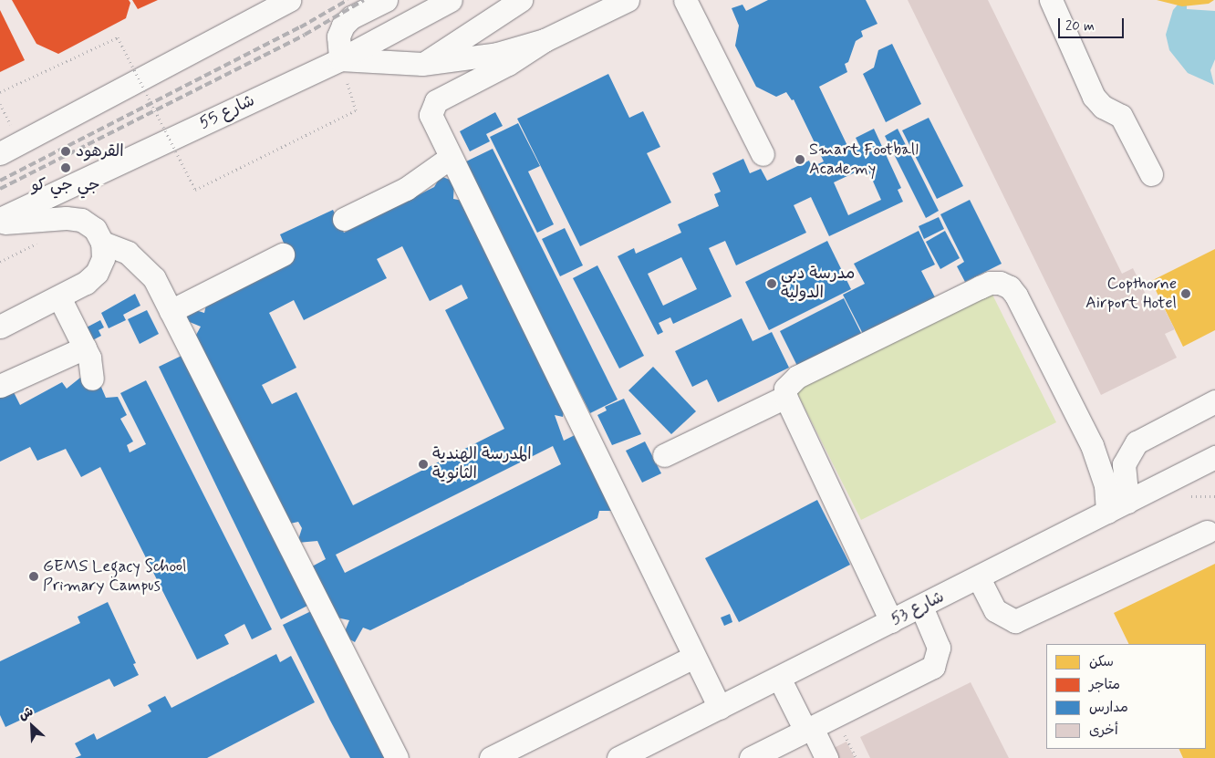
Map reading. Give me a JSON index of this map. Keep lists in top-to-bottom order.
{
  "streets": {
    "street": ["شارع 55", "شارع 53"]
  },
  "places": [
    "القرهود",
    "Smart Football Academy",
    "جي جي كو",
    "مدرسة دبي الدولية",
    "Copthorne Airport Hotel",
    "المدرسة الهندية الثانوية",
    "GEMS Legacy School Primary Campus"
  ],
  "legend": [
    "سكن",
    "متاجر",
    "مدارس",
    "أخرى"
  ],
  "scale_bar": "20 m",
  "north": "top left"
}
